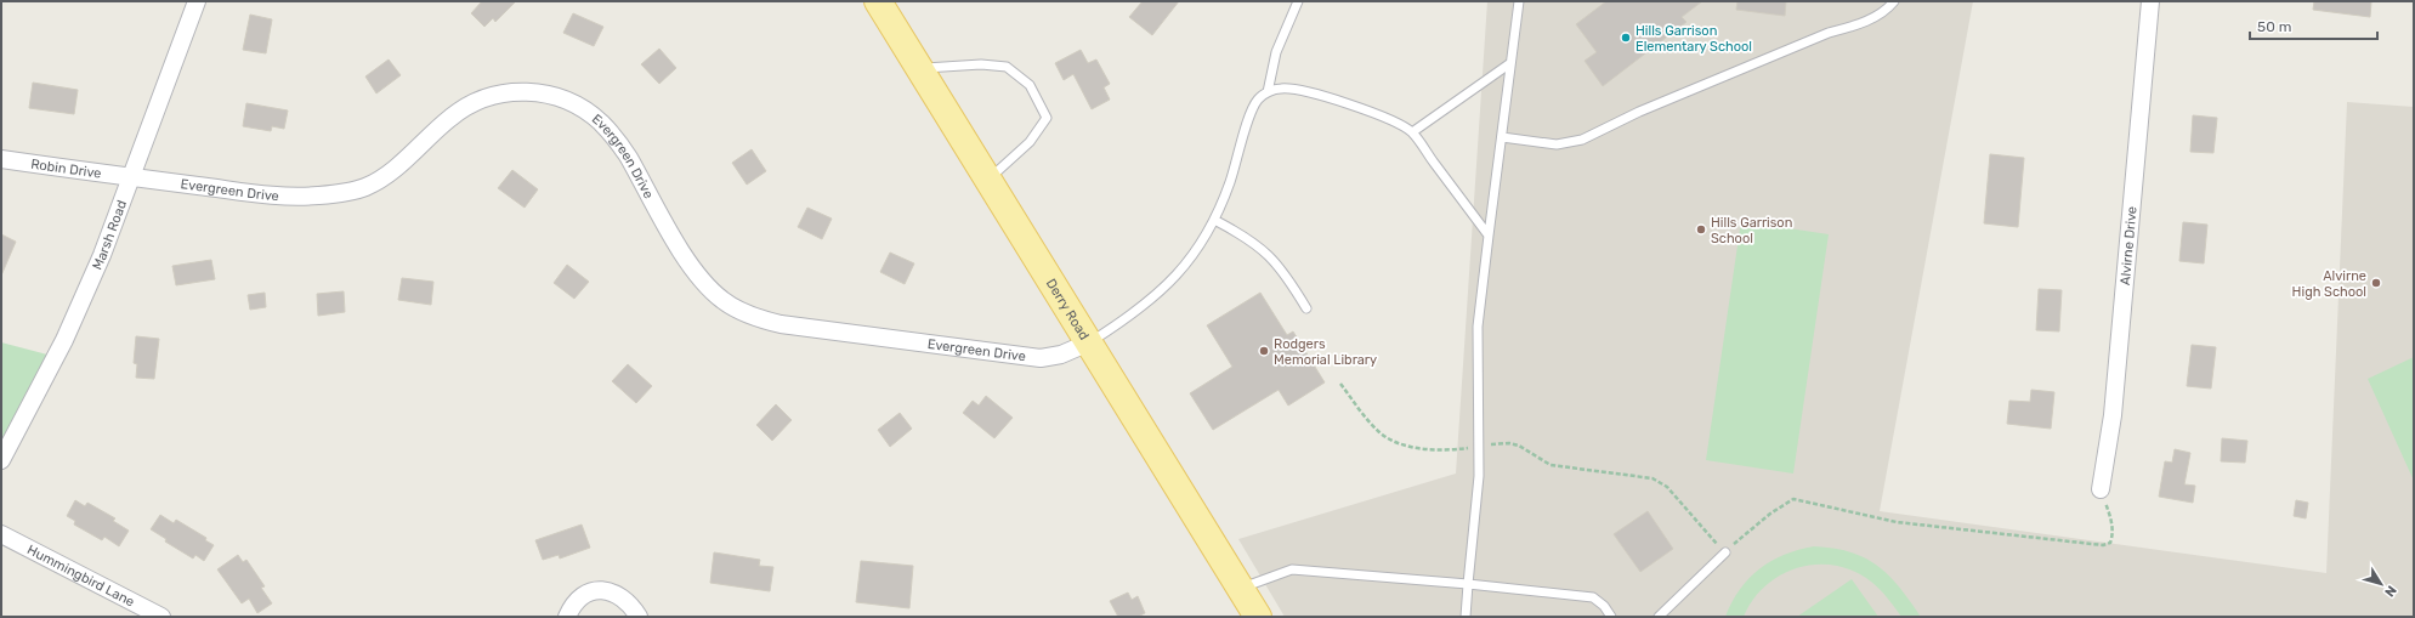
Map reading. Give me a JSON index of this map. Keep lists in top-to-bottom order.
{
  "streets": {
    "main road": ["Derry Road"],
    "street": [
      "Evergreen Drive",
      "Robin Drive",
      "Marsh Road",
      "Alvirne Drive",
      "Hummingbird Lane"
    ]
  },
  "crossings": [
    ["Evergreen Drive", "Robin Drive"],
    ["Evergreen Drive", "Marsh Road"],
    ["Evergreen Drive", "Derry Road"],
    ["Robin Drive", "Marsh Road"]
  ],
  "places": [
    "Hills Garrison Elementary School",
    "Hills Garrison School",
    "Alvirne High School",
    "Rodgers Memorial Library"
  ],
  "scale_bar": "50 m",
  "north": "bottom right"
}
